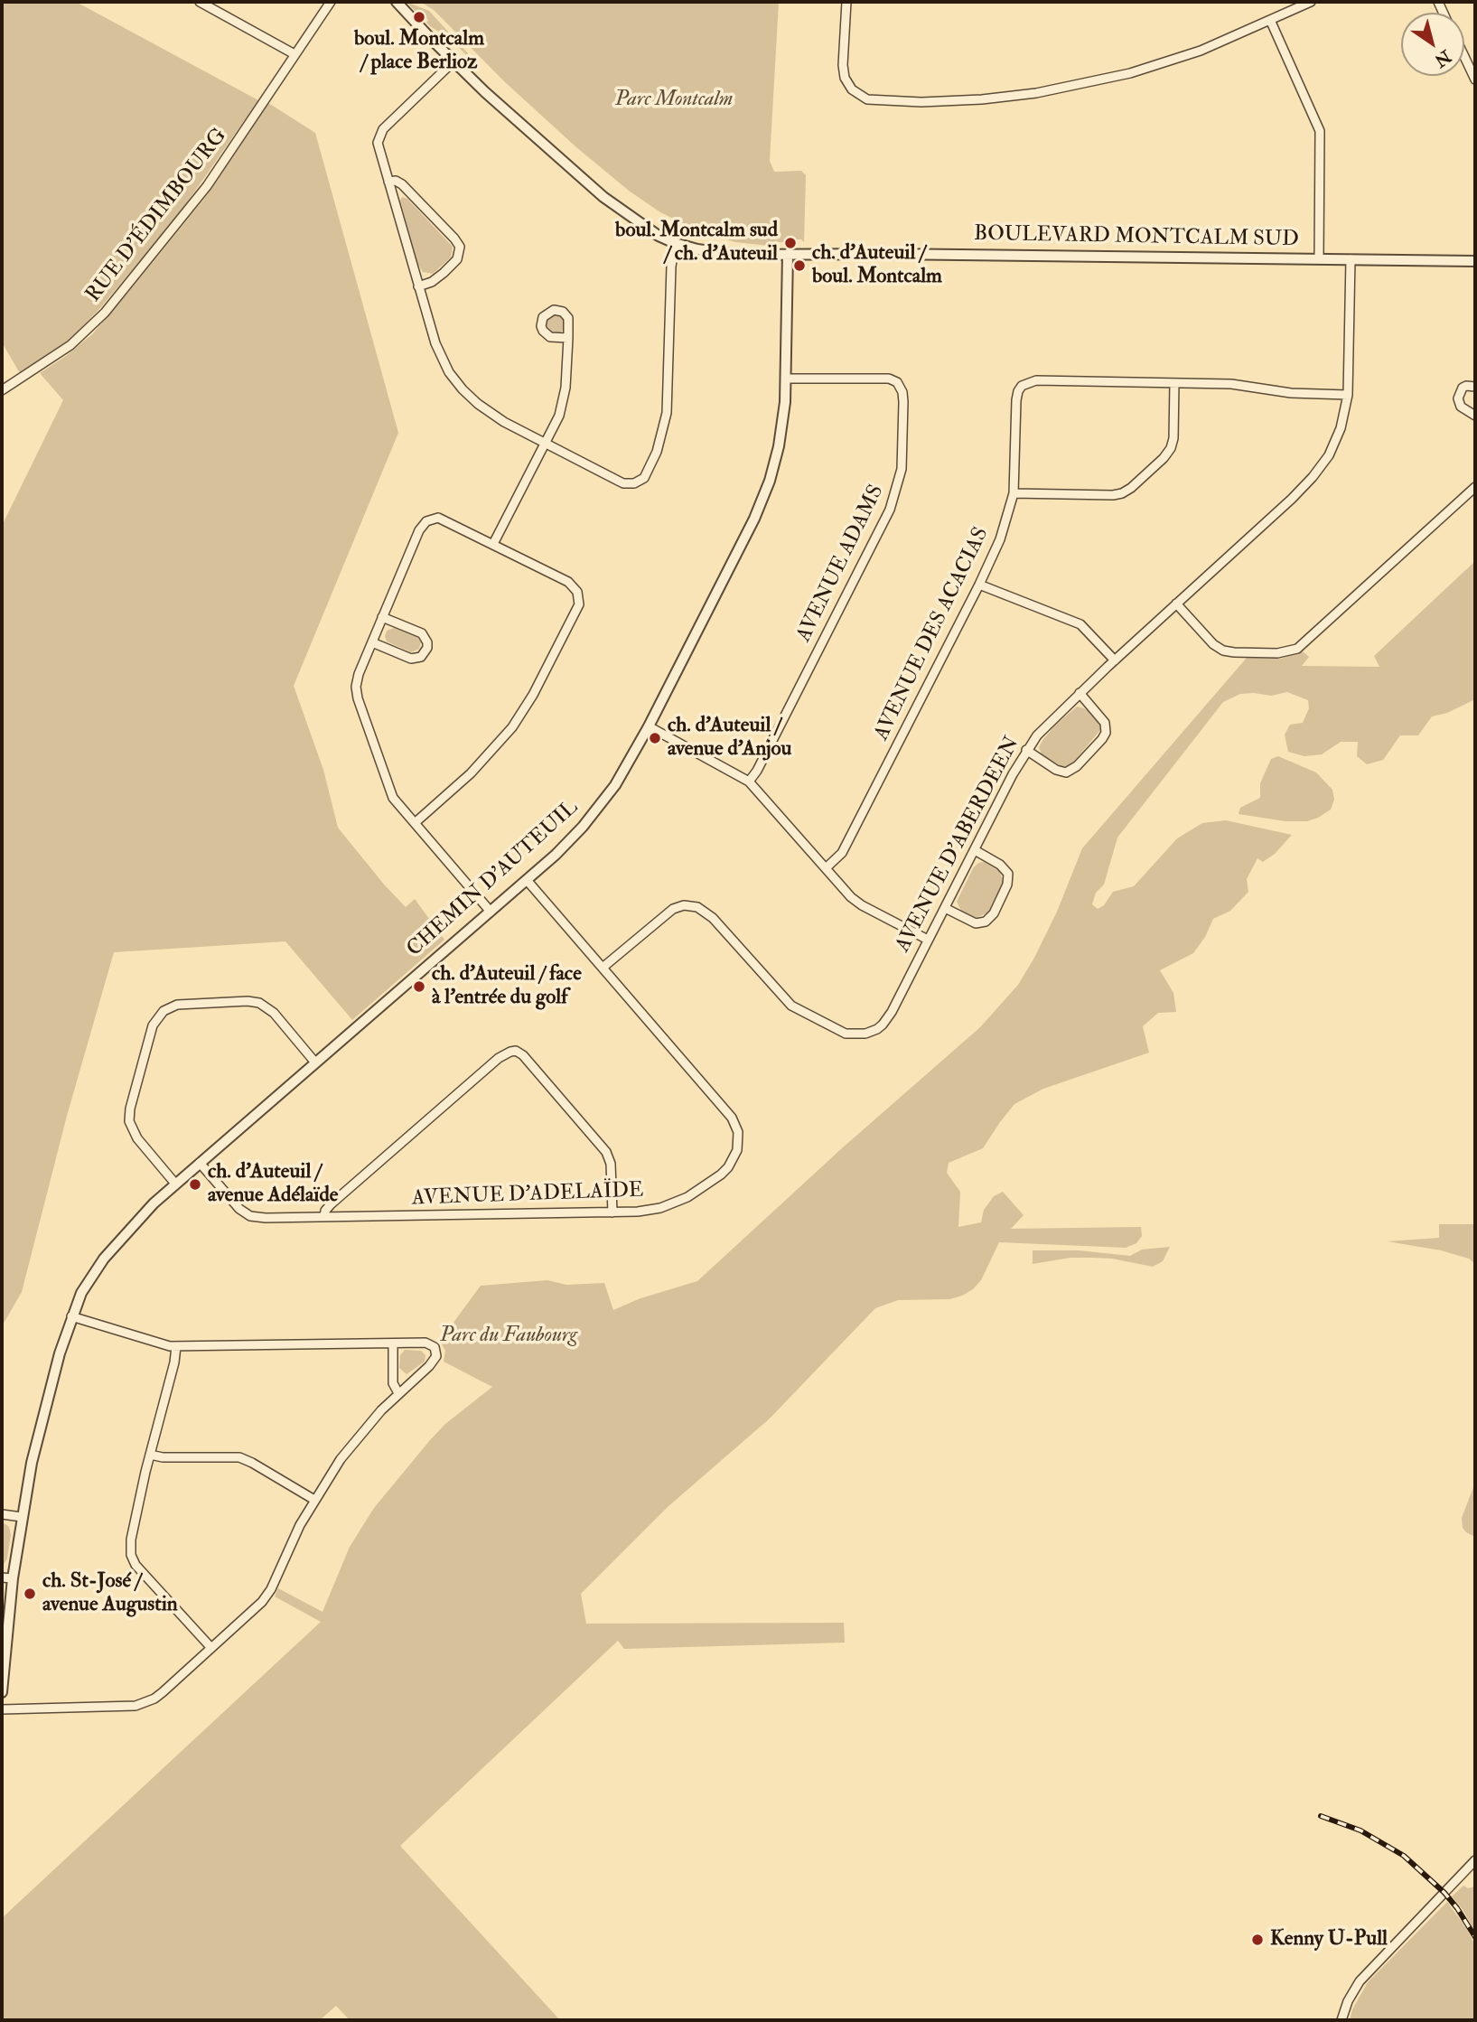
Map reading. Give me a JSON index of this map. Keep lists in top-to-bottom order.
{
  "streets": {
    "street": [
      "RUE D'ÉDIMBOURG",
      "BOULEVARD MONTCALM SUD",
      "AVENUE ADAMS",
      "AVENUE DES ACACIAS",
      "AVENUE D'ABERDEEN",
      "CHEMIN D'AUTEUIL",
      "AVENUE D'ADELAÏDE"
    ]
  },
  "crossings": [
    ["BOULEVARD MONTCALM SUD", "AVENUE D'ABERDEEN"],
    ["BOULEVARD MONTCALM SUD", "CHEMIN D'AUTEUIL"],
    ["AVENUE ADAMS", "CHEMIN D'AUTEUIL"],
    ["AVENUE DES ACACIAS", "AVENUE D'ABERDEEN"],
    ["AVENUE D'ABERDEEN", "AVENUE D'ADELAÏDE"],
    ["CHEMIN D'AUTEUIL", "AVENUE D'ADELAÏDE"]
  ],
  "parks": ["Parc Montcalm", "Parc du Faubourg"],
  "places": [
    "boul. Montcalm / place Berlioz",
    "boul. Montcalm sud / ch. d'Auteuil",
    "ch. d'Auteuil / boul. Montcalm",
    "ch. d'Auteuil / avenue d'Anjou",
    "ch. d'Auteuil / face à l'entrée du golf",
    "ch. d'Auteuil / avenue Adélaïde",
    "ch. St-José / avenue Augustin",
    "Kenny U-Pull"
  ],
  "north": "bottom right"
}
